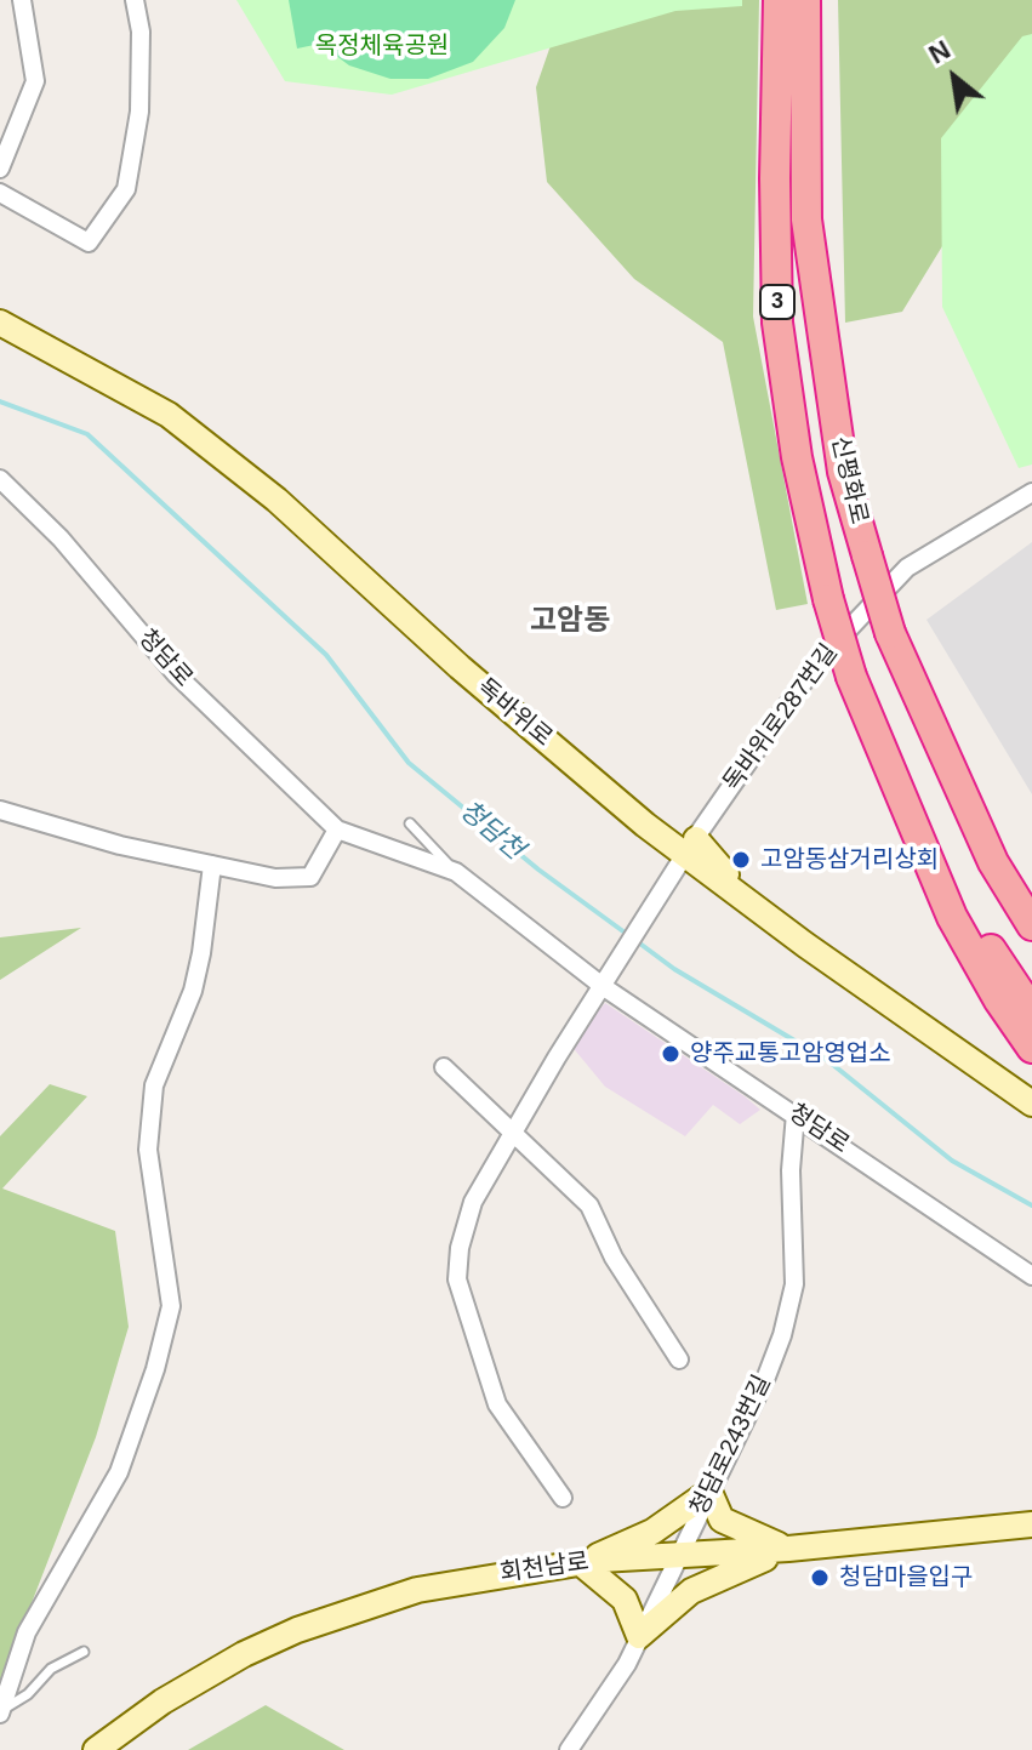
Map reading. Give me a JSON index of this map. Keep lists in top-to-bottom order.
{
  "streets": {
    "highway": ["3", "신평화로"],
    "main road": ["독바위로", "회천남로"],
    "street": ["청담로", "독바위로287번길", "청담로243번길"]
  },
  "crossings": [
    ["청담로", "청담로243번길"],
    ["독바위로", "독바위로287번길"],
    ["청담로243번길", "회천남로"]
  ],
  "districts": ["고암동"],
  "water": ["청담천"],
  "parks": ["옥정체육공원"],
  "places": ["고암동삼거리상회", "양주교통고암영업소", "청담마을입구"],
  "north": "top left"
}
